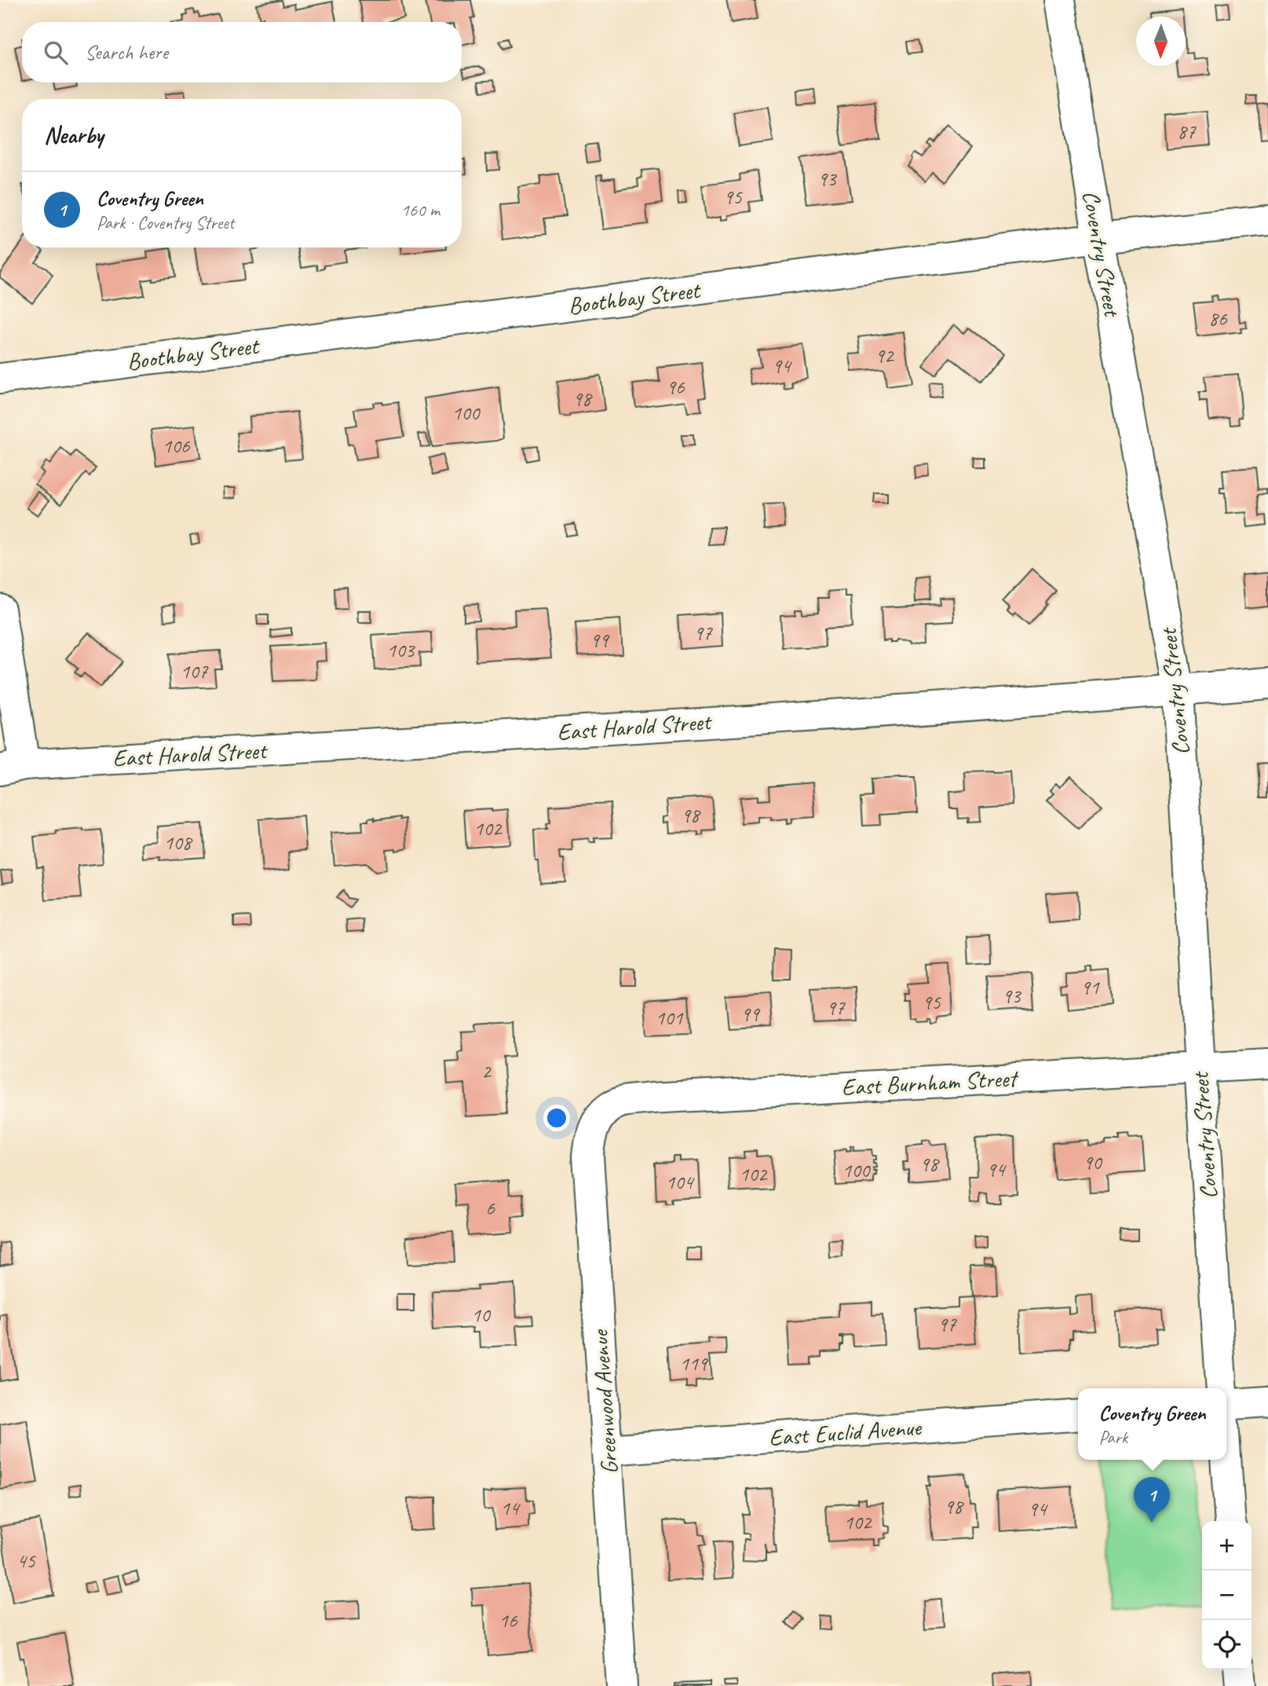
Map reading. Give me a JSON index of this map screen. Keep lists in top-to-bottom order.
{
  "streets": {
    "street": [
      "Coventry Street",
      "Boothbay Street",
      "East Harold Street",
      "East Burnham Street",
      "Greenwood Avenue",
      "East Euclid Avenue"
    ]
  },
  "crossings": [
    ["Coventry Street", "Boothbay Street"],
    ["Coventry Street", "East Harold Street"],
    ["Coventry Street", "East Burnham Street"],
    ["East Burnham Street", "Greenwood Avenue"],
    ["Greenwood Avenue", "East Euclid Avenue"]
  ],
  "house_numbers": [
    "87",
    "93",
    "95",
    "86",
    "92",
    "94",
    "96",
    "98",
    "100",
    "106",
    "97",
    "99",
    "103",
    "107",
    "98",
    "102",
    "108",
    "91",
    "93",
    "95",
    "97",
    "99",
    "101",
    "2",
    "90",
    "98",
    "94",
    "100",
    "102",
    "104",
    "6",
    "10",
    "97",
    "119",
    "98",
    "14",
    "94",
    "102",
    "45",
    "16"
  ],
  "north": "bottom",
  "page": {
    "search": "Search here",
    "heading": "Nearby",
    "list": [
      {
        "mark": "1",
        "name": "Coventry Green",
        "note": "Park · Coventry Street",
        "value": "160 m"
      }
    ],
    "popup": ["Coventry Green", "Park"],
    "pins": "1",
    "map_buttons": ["+", "−"]
  }
}
